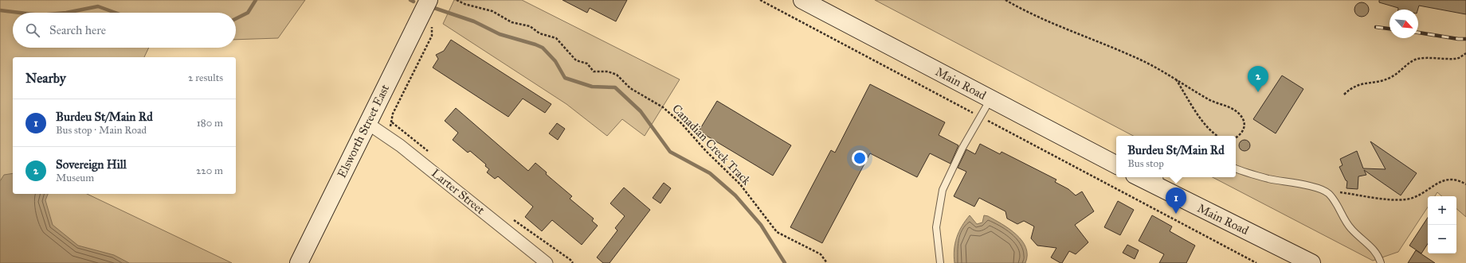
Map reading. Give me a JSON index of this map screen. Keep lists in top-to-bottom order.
{
  "streets": {
    "main road": ["Main Road", "Elsworth Street East"],
    "street": ["Larter Street"],
    "path": ["Canadian Creek Track"]
  },
  "crossings": [
    ["Elsworth Street East", "Larter Street"]
  ],
  "north": "bottom right",
  "page": {
    "search": "Search here",
    "heading": ["Nearby", "2 results"],
    "pins": ["2", "1"],
    "list": [
      {
        "mark": "1",
        "name": "Burdeu St/Main Rd",
        "note": "Bus stop · Main Road",
        "value": "180 m"
      },
      {
        "mark": "2",
        "name": "Sovereign Hill",
        "note": "Museum",
        "value": "220 m"
      }
    ],
    "popup": ["Burdeu St/Main Rd", "Bus stop"],
    "map_buttons": ["+", "−"]
  }
}
